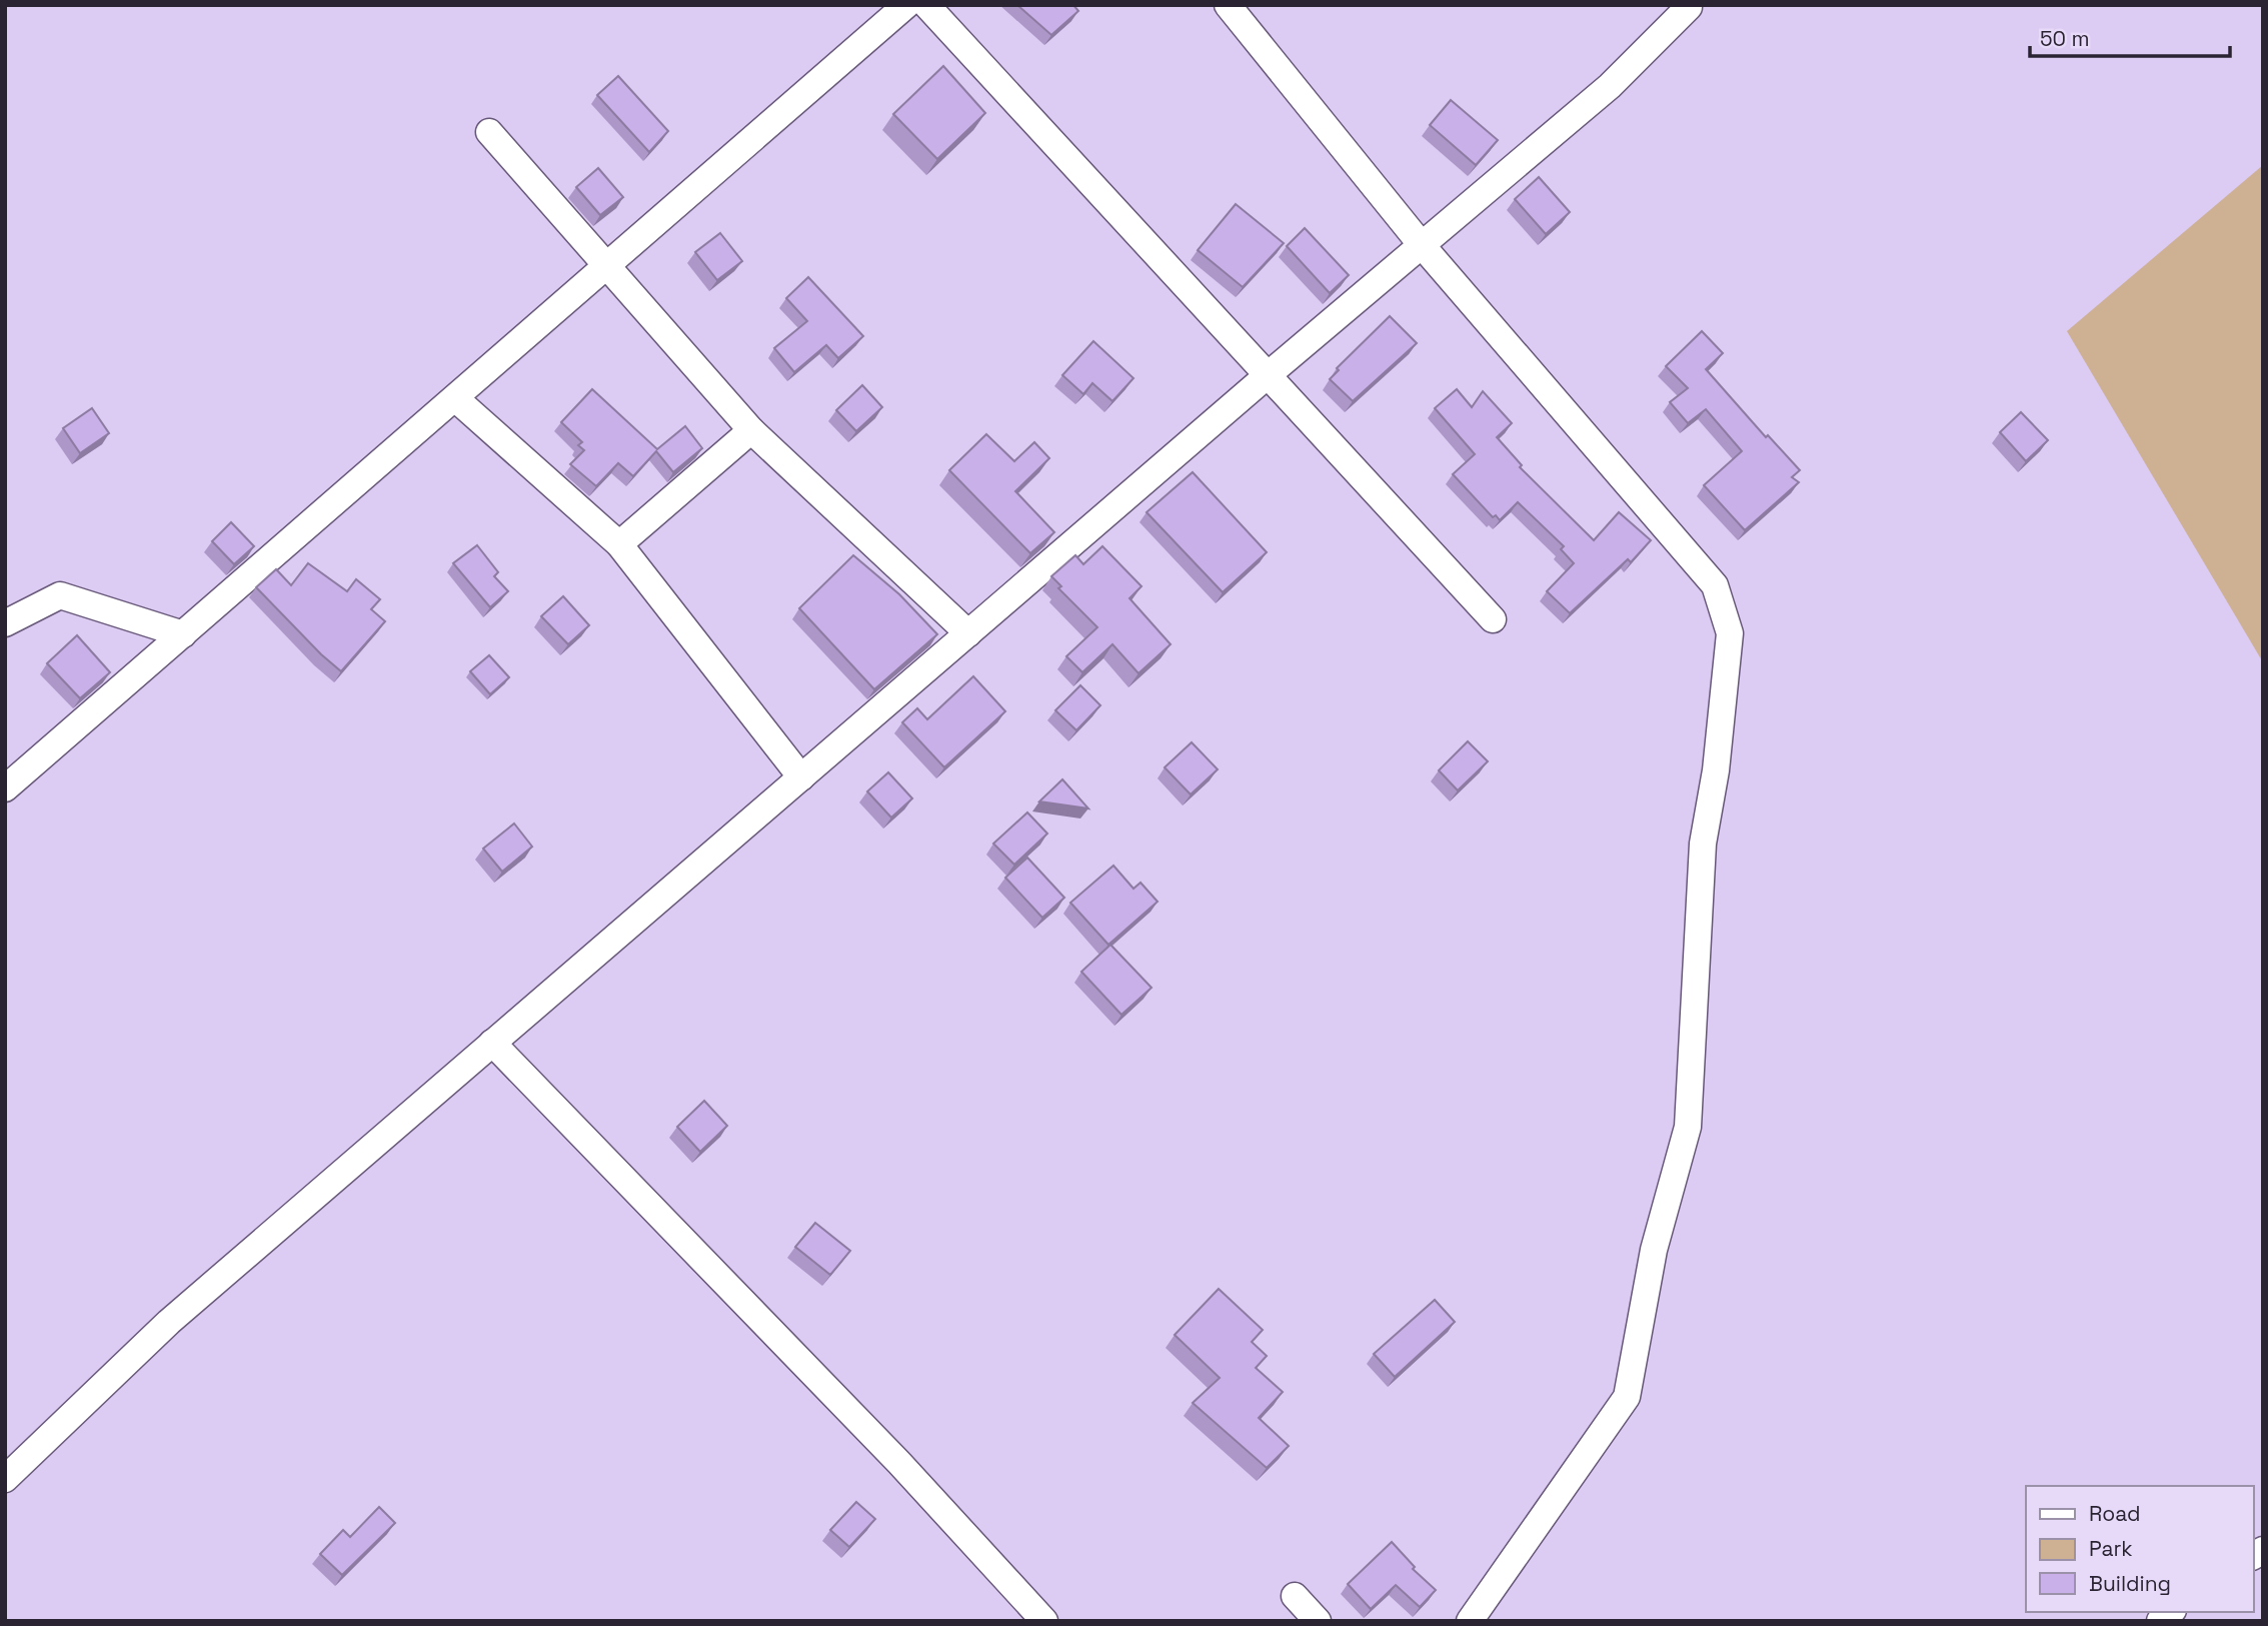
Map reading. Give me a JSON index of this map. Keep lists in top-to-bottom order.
{
  "legend": ["Road", "Park", "Building"],
  "scale_bar": "50 m"
}
